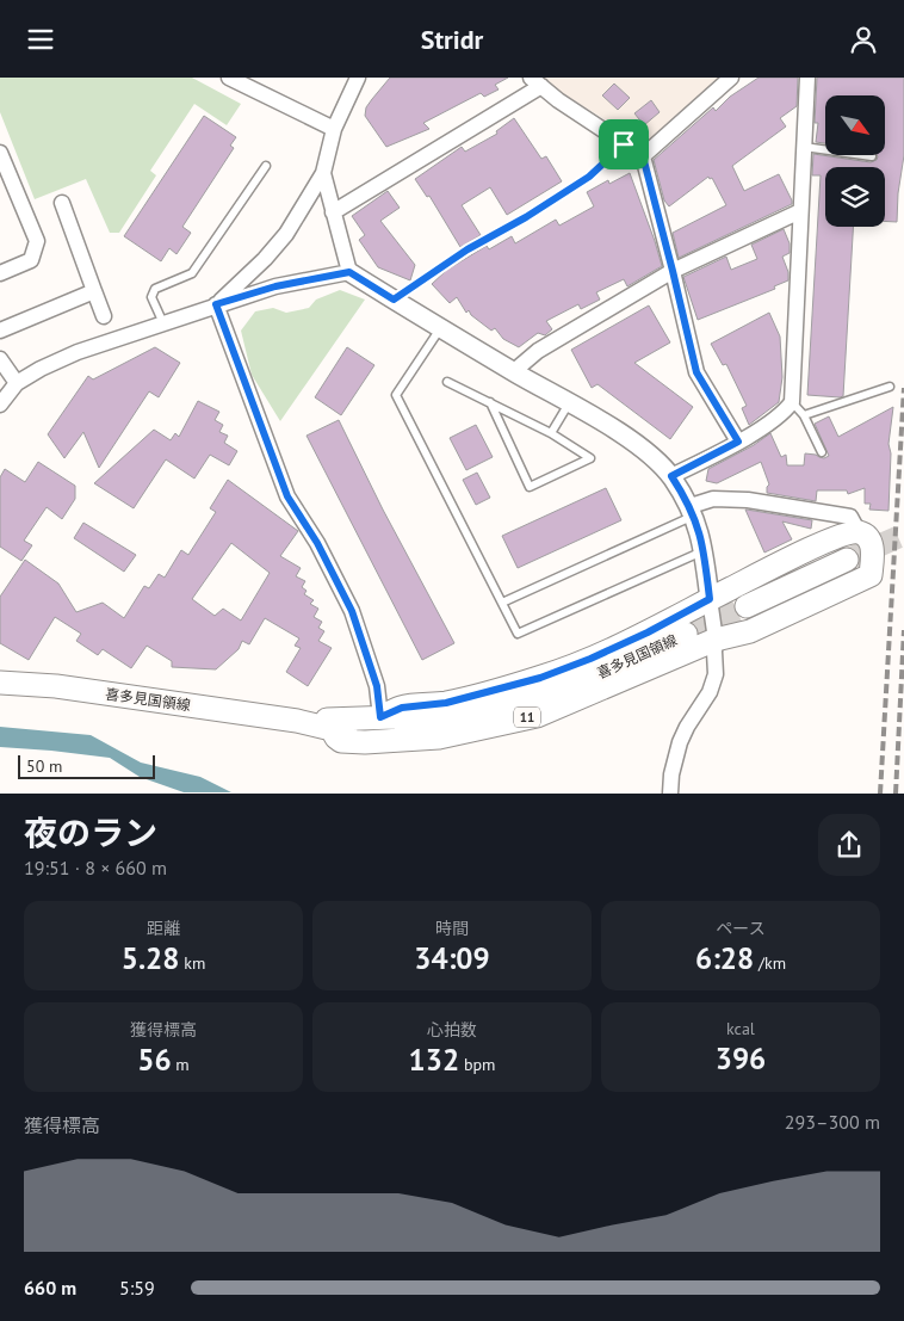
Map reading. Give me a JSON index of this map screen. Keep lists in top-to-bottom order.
{
  "streets": {
    "main road": ["喜多見国領線", "11"]
  },
  "crossings": [
    ["喜多見国領線", "11"]
  ],
  "scale_bar": "50 m",
  "north": "bottom right",
  "page": {
    "header": "Stridr",
    "scale": "50 m",
    "heading": ["夜のラン", "19:51 · 8 × 660 m"],
    "stats": [
      ["距離", "5.28 km"],
      ["時間", "34:09"],
      ["ペース", "6:28 /km"],
      ["獲得標高", "56 m"],
      ["心拍数", "132 bpm"],
      ["kcal", "396"]
    ],
    "chart": ["獲得標高", "293–300 m"],
    "list": [
      {
        "name": "660 m",
        "note": "5:59"
      }
    ]
  }
}
